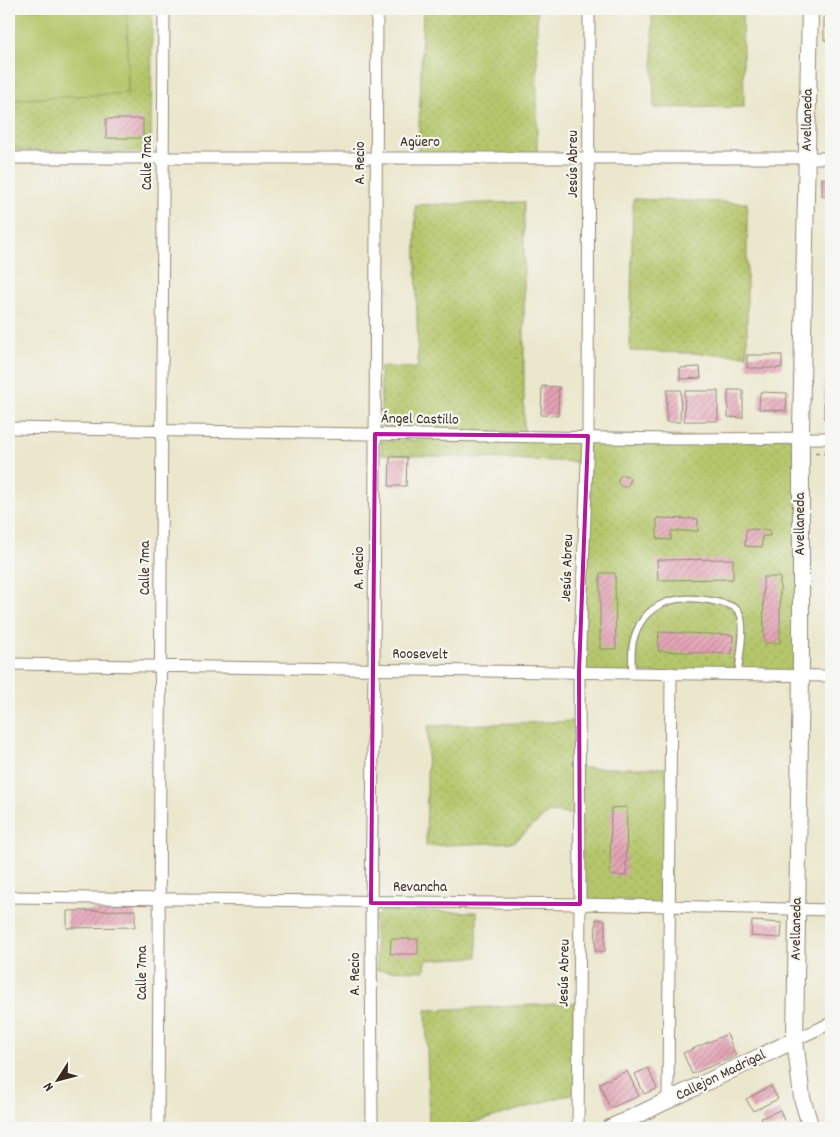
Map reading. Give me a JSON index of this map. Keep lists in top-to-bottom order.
{
  "streets": {
    "street": [
      "Avellaneda",
      "Agüero",
      "Calle 7ma",
      "A. Recio",
      "Jesús Abreu",
      "Ángel Castillo",
      "Roosevelt",
      "Revancha",
      "Callejon Madrigal"
    ]
  },
  "crossings": [
    ["Avellaneda", "Agüero"],
    ["Avellaneda", "Ángel Castillo"],
    ["Avellaneda", "Roosevelt"],
    ["Avellaneda", "Revancha"],
    ["Avellaneda", "Callejon Madrigal"],
    ["Agüero", "Calle 7ma"],
    ["Agüero", "A. Recio"],
    ["Agüero", "Jesús Abreu"],
    ["Calle 7ma", "Ángel Castillo"],
    ["Calle 7ma", "Roosevelt"],
    ["Calle 7ma", "Revancha"],
    ["A. Recio", "Ángel Castillo"],
    ["A. Recio", "Roosevelt"],
    ["A. Recio", "Revancha"],
    ["Jesús Abreu", "Ángel Castillo"],
    ["Jesús Abreu", "Roosevelt"],
    ["Jesús Abreu", "Revancha"]
  ],
  "north": "bottom left"
}
